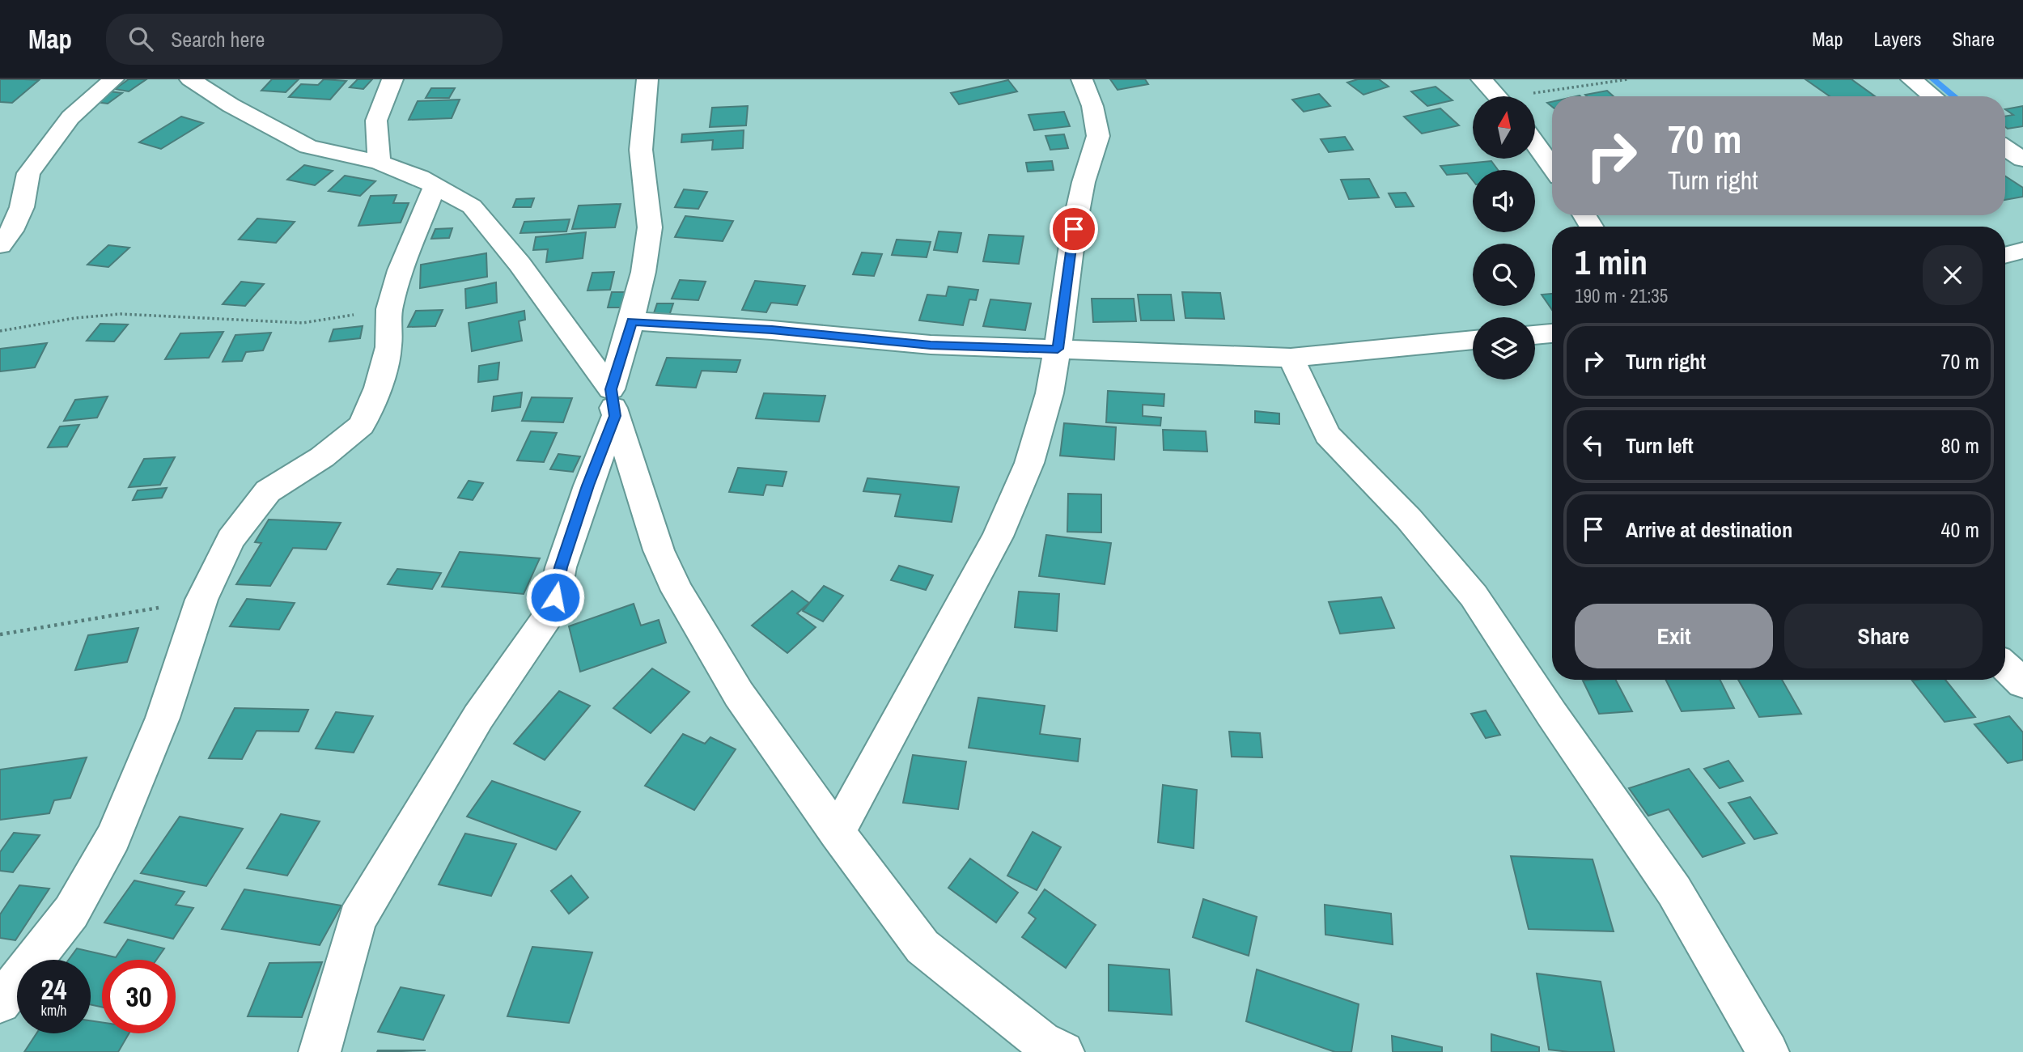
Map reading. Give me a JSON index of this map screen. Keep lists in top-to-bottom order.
{
  "north": "top",
  "page": {
    "header": "Map",
    "search": "Search here",
    "nav": ["Map", "Layers", "Share"],
    "turn": ["70 m", "Turn right"],
    "heading": ["1 min", "190 m · 21:35"],
    "list": [
      {
        "name": "Turn right",
        "value": "70 m"
      },
      {
        "name": "Turn left",
        "value": "80 m"
      },
      {
        "name": "Arrive at destination",
        "value": "40 m"
      }
    ],
    "buttons": ["Exit", "Share"],
    "speed": "24 km/h",
    "limit": "30"
  }
}
